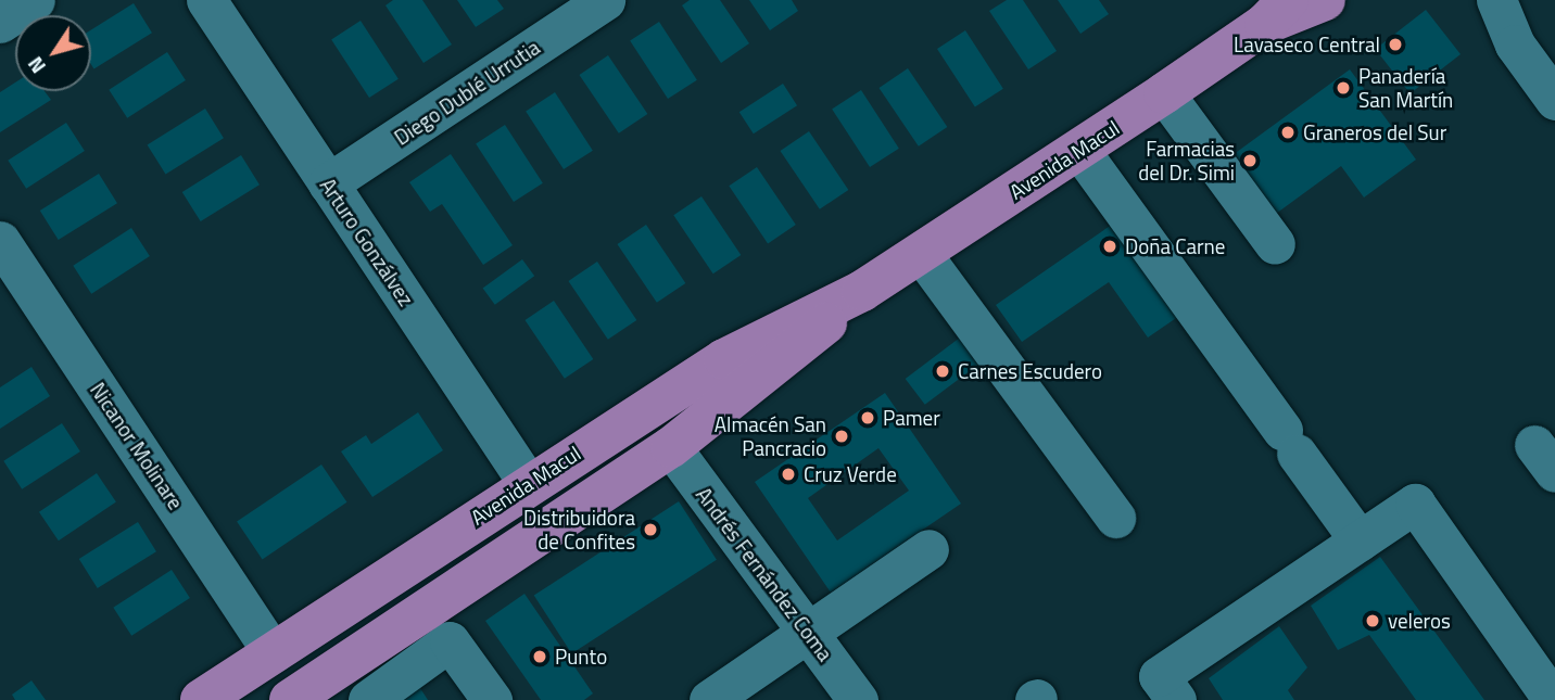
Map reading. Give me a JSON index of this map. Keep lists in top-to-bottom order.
{
  "streets": {
    "main road": ["Avenida Macul"],
    "street": [
      "Diego Dublé Urrutia",
      "Arturo Gonzálvez",
      "Nicanor Molinare",
      "Andrés Fernández Coma"
    ]
  },
  "crossings": [
    ["Diego Dublé Urrutia", "Arturo Gonzálvez"],
    ["Avenida Macul", "Arturo Gonzálvez"],
    ["Avenida Macul", "Nicanor Molinare"],
    ["Avenida Macul", "Andrés Fernández Coma"]
  ],
  "places": [
    "Lavaseco Central",
    "Panadería San Martín",
    "Graneros del Sur",
    "Farmacias del Dr. Simi",
    "Doña Carne",
    "Carnes Escudero",
    "Pamer",
    "Almacén San Pancracio",
    "Cruz Verde",
    "Distribuidora de Confites",
    "veleros",
    "Punto"
  ],
  "north": "bottom left"
}
